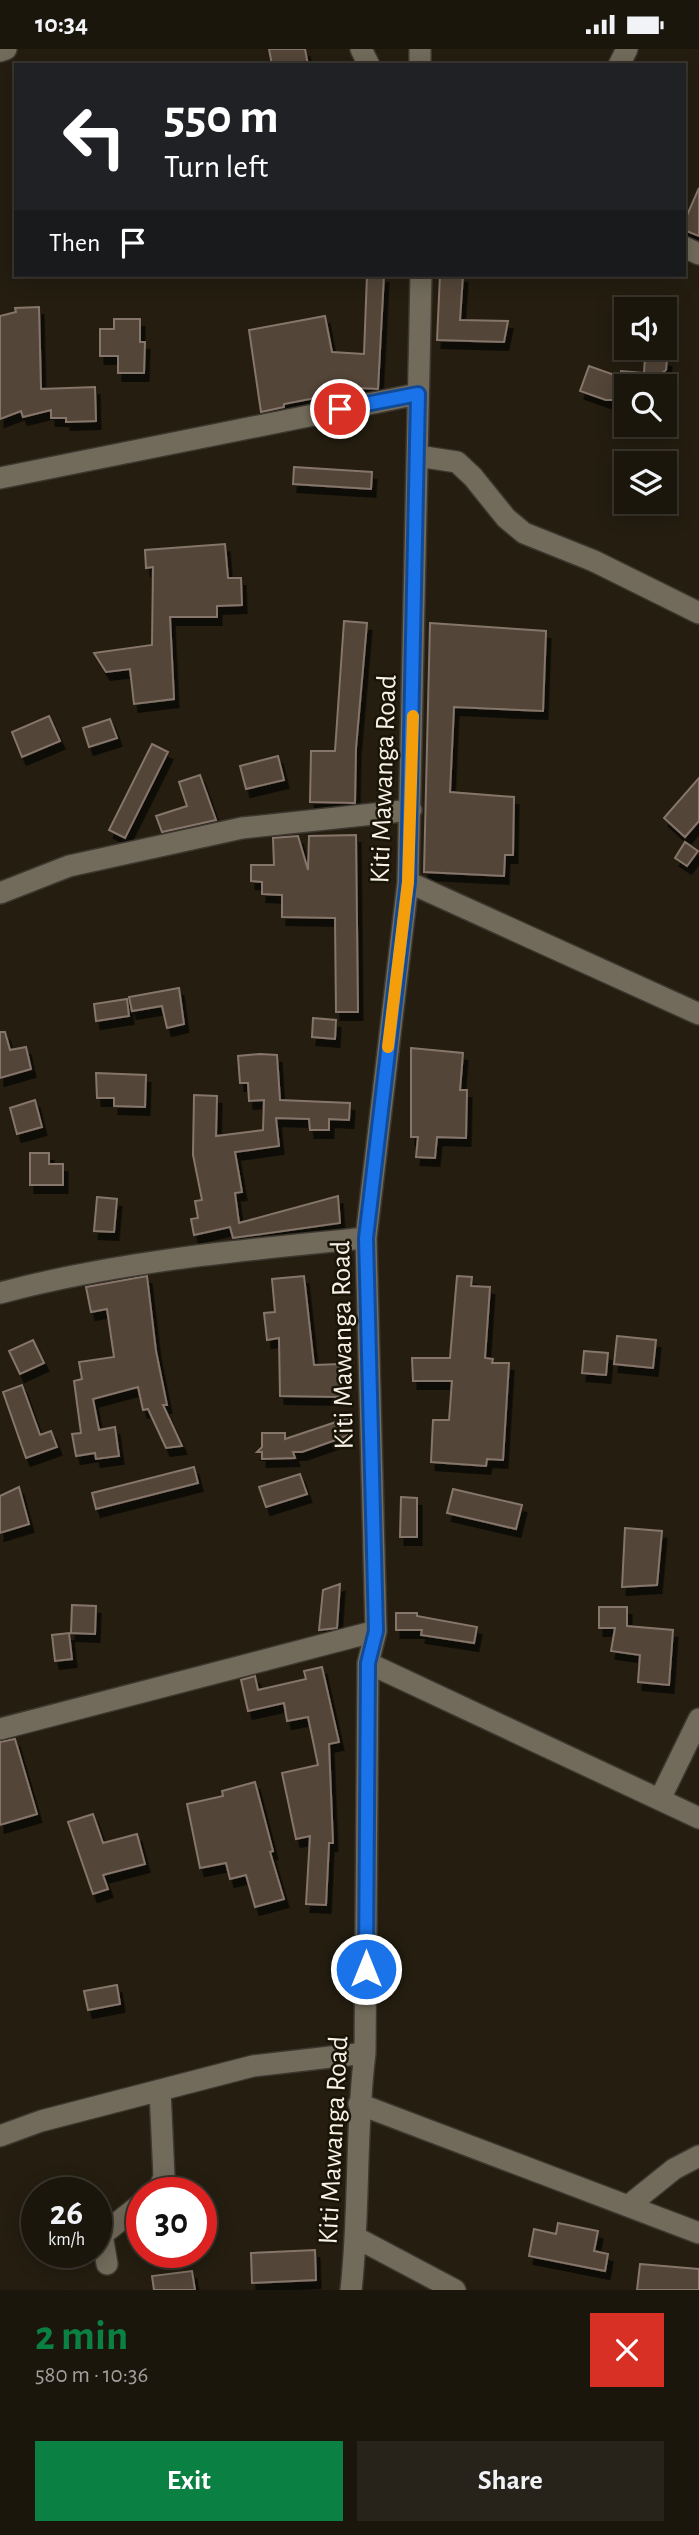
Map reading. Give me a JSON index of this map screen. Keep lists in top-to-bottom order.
{
  "streets": {
    "street": ["Kiti Mawanga Road"]
  },
  "page": {
    "status": "10:34",
    "turn": ["550 m", "Turn left"],
    "then": "Then",
    "speed": "26 km/h",
    "limit": "30",
    "heading": ["2 min", "580 m · 10:36"],
    "buttons": ["Exit", "Share"]
  }
}
